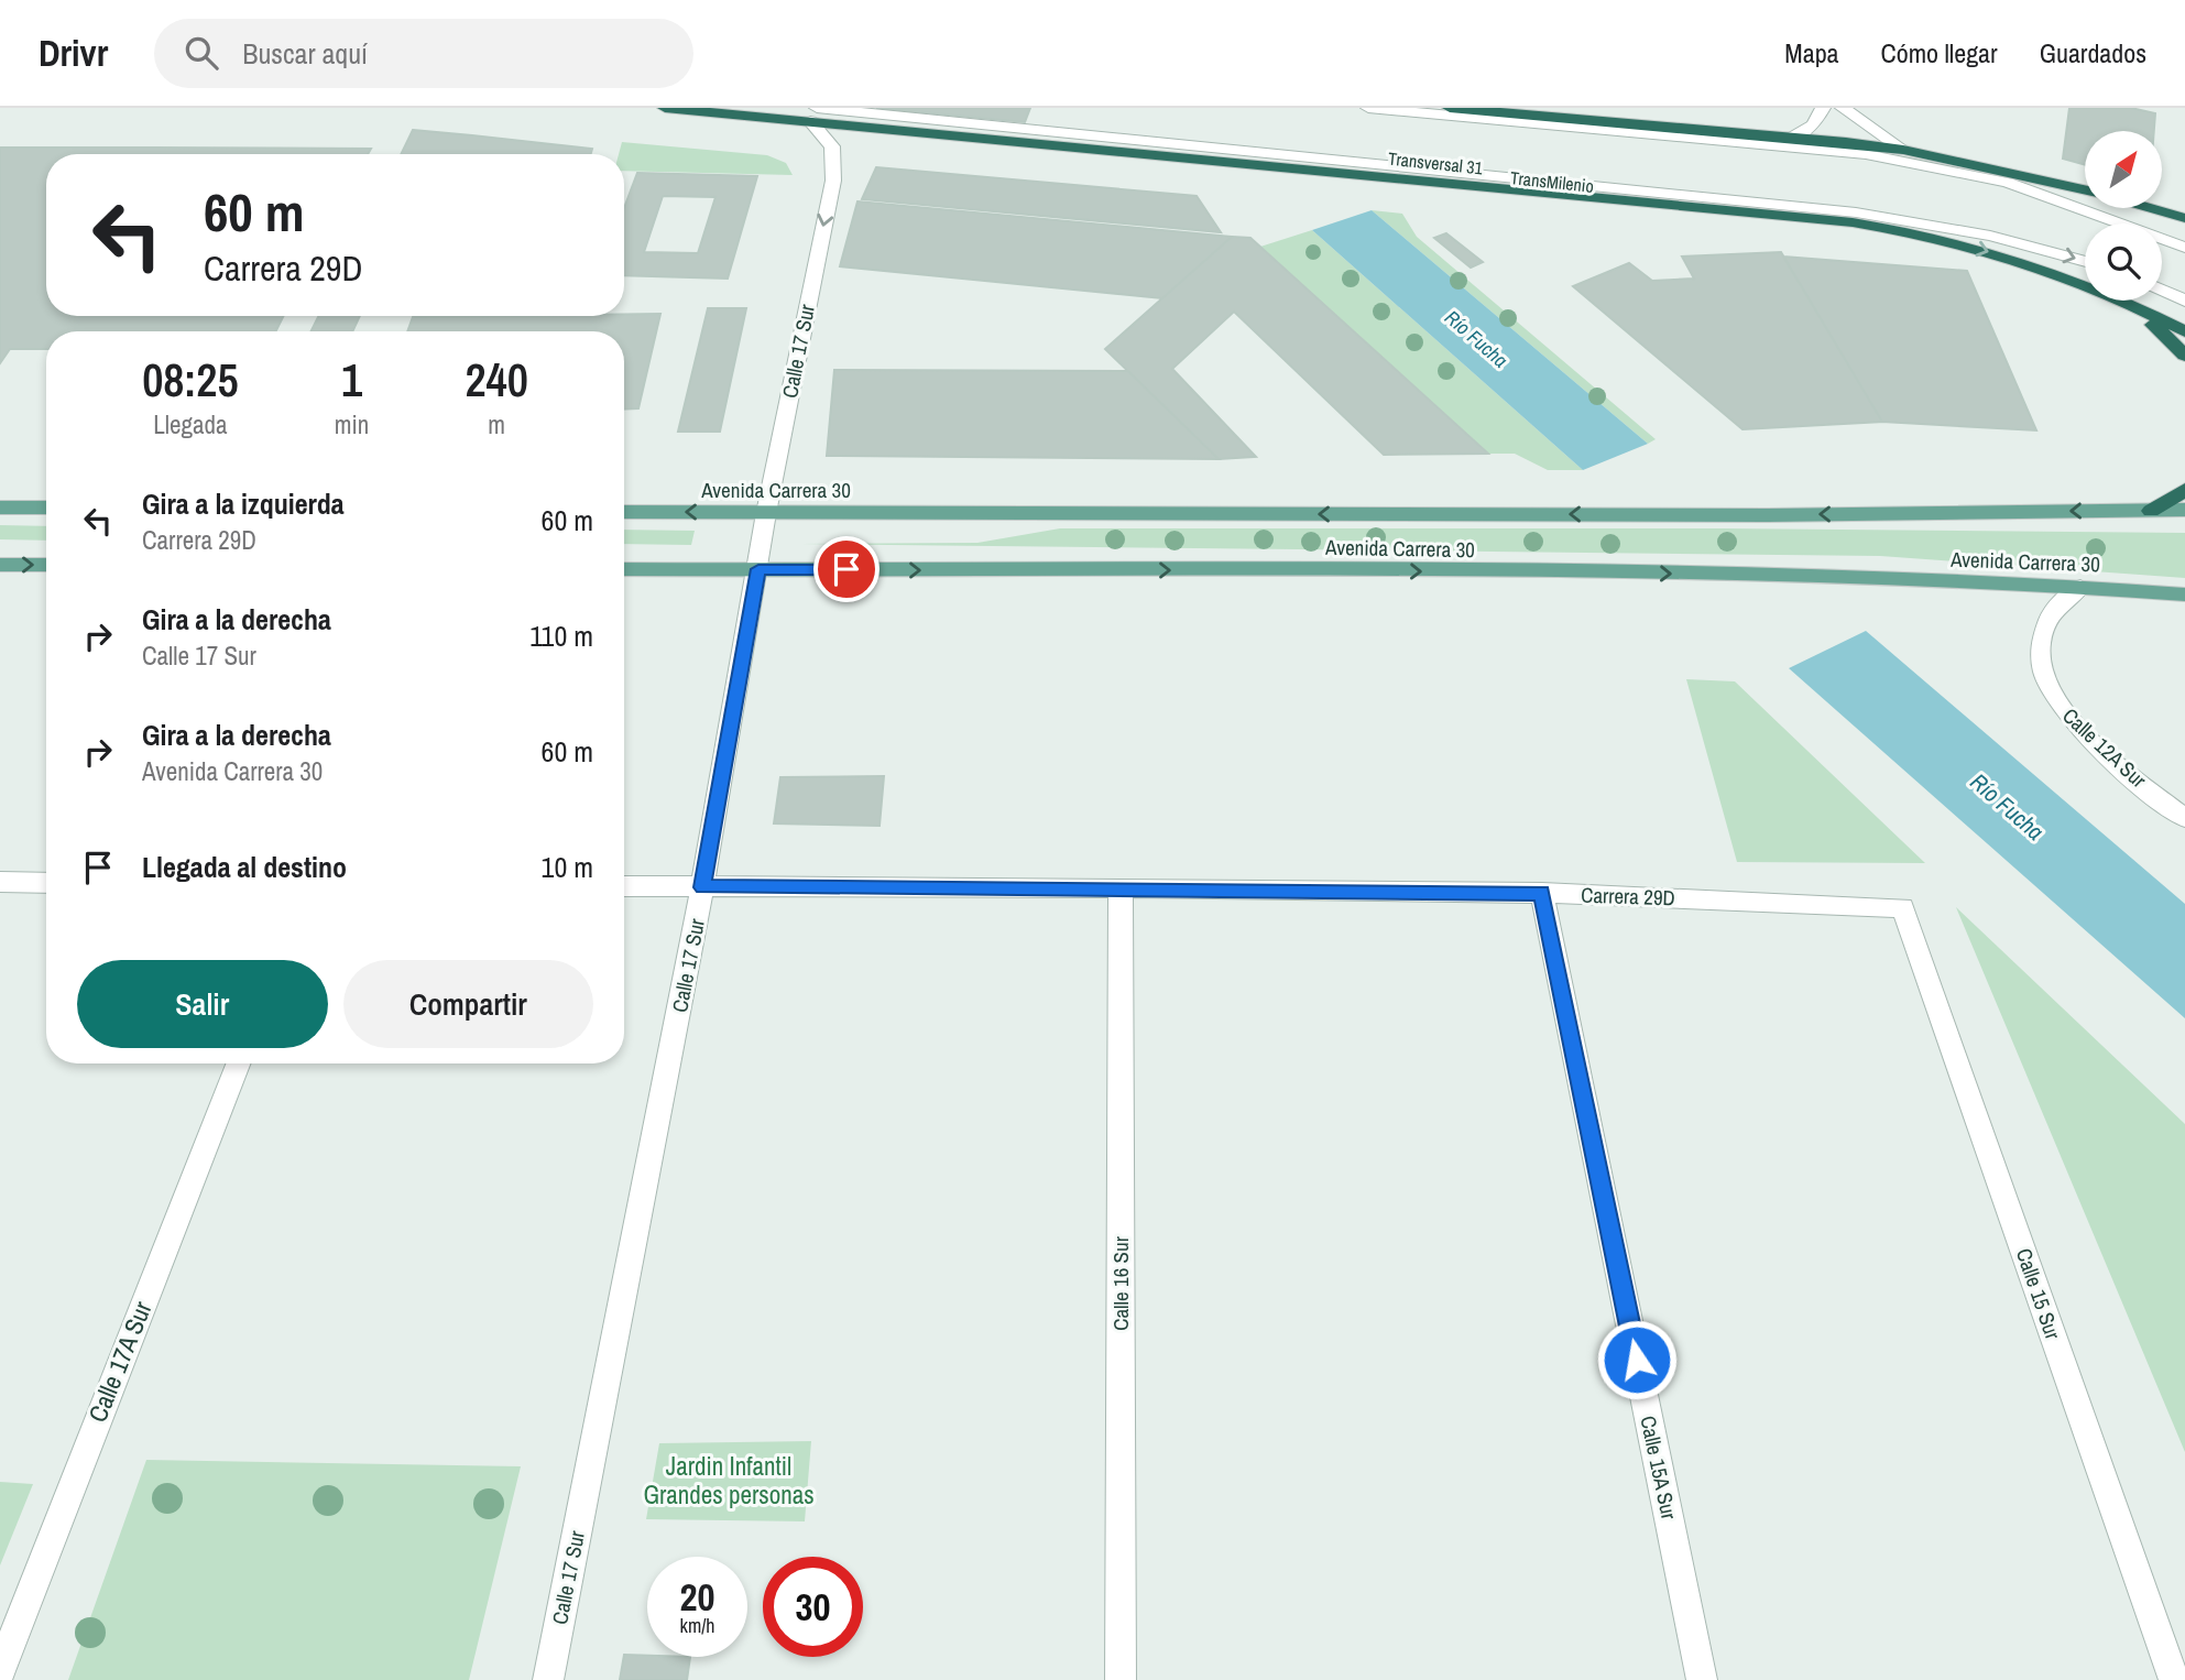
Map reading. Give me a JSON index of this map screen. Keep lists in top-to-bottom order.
{
  "streets": {
    "highway": ["Transversal 31"],
    "main road": ["Avenida Carrera 30"],
    "street": [
      "TransMilenio",
      "Calle 17 Sur",
      "Calle 12A Sur",
      "Carrera 29D",
      "Calle 16 Sur",
      "Calle 15 Sur",
      "Calle 17A Sur",
      "Calle 15A Sur"
    ]
  },
  "crossings": [
    ["Transversal 31", "TransMilenio"],
    ["Transversal 31", "Calle 17 Sur"],
    ["TransMilenio", "Calle 17 Sur"],
    ["Calle 17 Sur", "Avenida Carrera 30"],
    ["Calle 17 Sur", "Carrera 29D"],
    ["Avenida Carrera 30", "Calle 12A Sur"],
    ["Carrera 29D", "Calle 16 Sur"],
    ["Carrera 29D", "Calle 15 Sur"],
    ["Carrera 29D", "Calle 15A Sur"]
  ],
  "water": ["Río Fucha"],
  "parks": ["Jardin Infantil Grandes personas"],
  "north": "top right",
  "page": {
    "header": "Drivr",
    "search": "Buscar aquí",
    "nav": ["Mapa", "Cómo llegar", "Guardados"],
    "turn": ["60 m", "Carrera 29D"],
    "eta": [
      "08:25",
      "Llegada",
      "1",
      "min",
      "240",
      "m"
    ],
    "list": [
      {
        "name": "Gira a la izquierda",
        "note": "Carrera 29D",
        "value": "60 m"
      },
      {
        "name": "Gira a la derecha",
        "note": "Calle 17 Sur",
        "value": "110 m"
      },
      {
        "name": "Gira a la derecha",
        "note": "Avenida Carrera 30",
        "value": "60 m"
      },
      {
        "name": "Llegada al destino",
        "value": "10 m"
      }
    ],
    "buttons": ["Salir", "Compartir"],
    "speed": "20 km/h",
    "limit": "30"
  }
}
